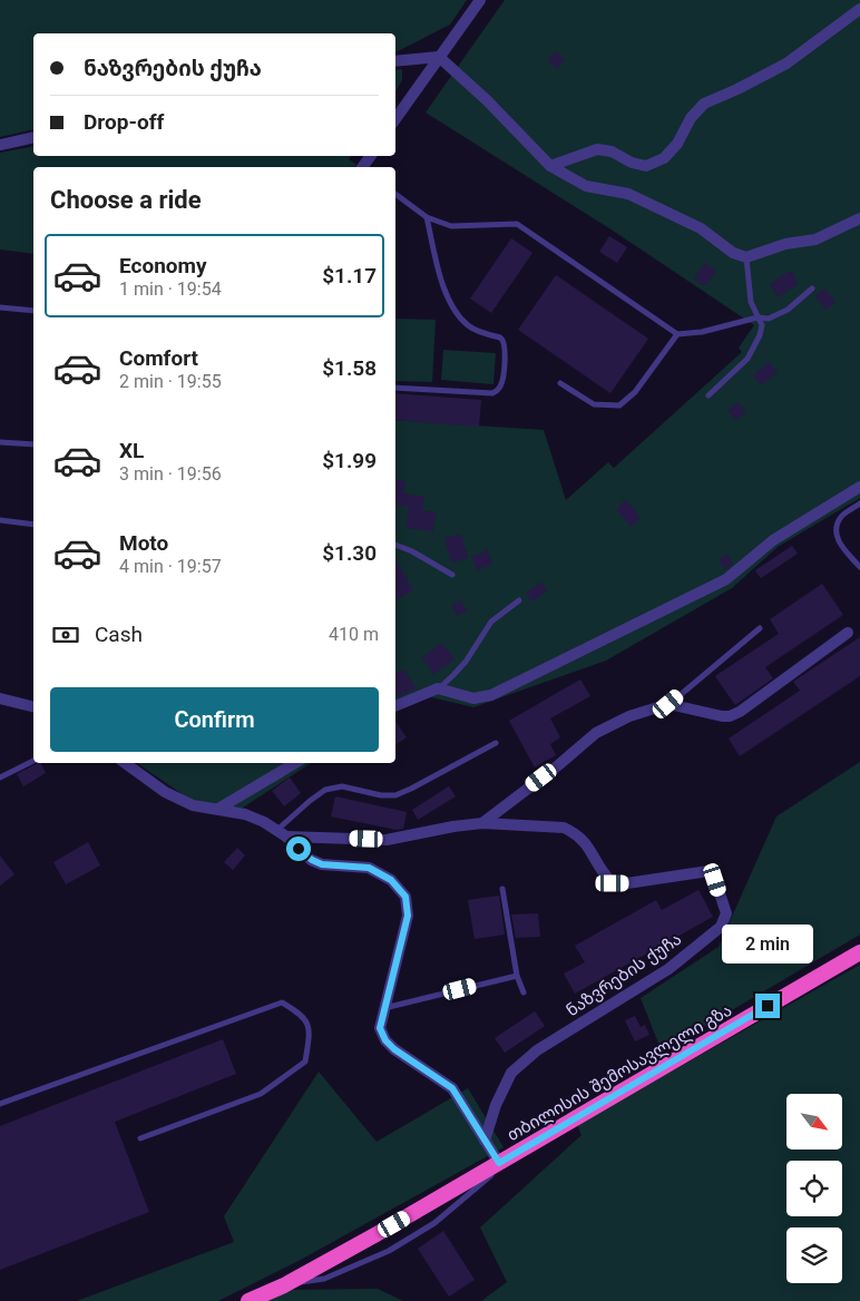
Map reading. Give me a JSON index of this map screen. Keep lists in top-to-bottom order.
{
  "streets": {
    "highway": ["თბილისის შემოსავლელი გზა"],
    "street": ["ნაზვრების ქუჩა"]
  },
  "crossings": [
    ["ნაზვრების ქუჩა", "თბილისის შემოსავლელი გზა"]
  ],
  "north": "bottom right",
  "page": {
    "banner": ["ნაზვრების ქუჩა", "Drop-off"],
    "heading": "Choose a ride",
    "list": [
      {
        "name": "Economy",
        "note": "1 min · 19:54",
        "value": "$1.17"
      },
      {
        "name": "Comfort",
        "note": "2 min · 19:55",
        "value": "$1.58"
      },
      {
        "name": "XL",
        "note": "3 min · 19:56",
        "value": "$1.99"
      },
      {
        "name": "Moto",
        "note": "4 min · 19:57",
        "value": "$1.30"
      }
    ],
    "pay": ["Cash", "410 m"],
    "buttons": "Confirm",
    "bubble": "2 min"
  }
}
